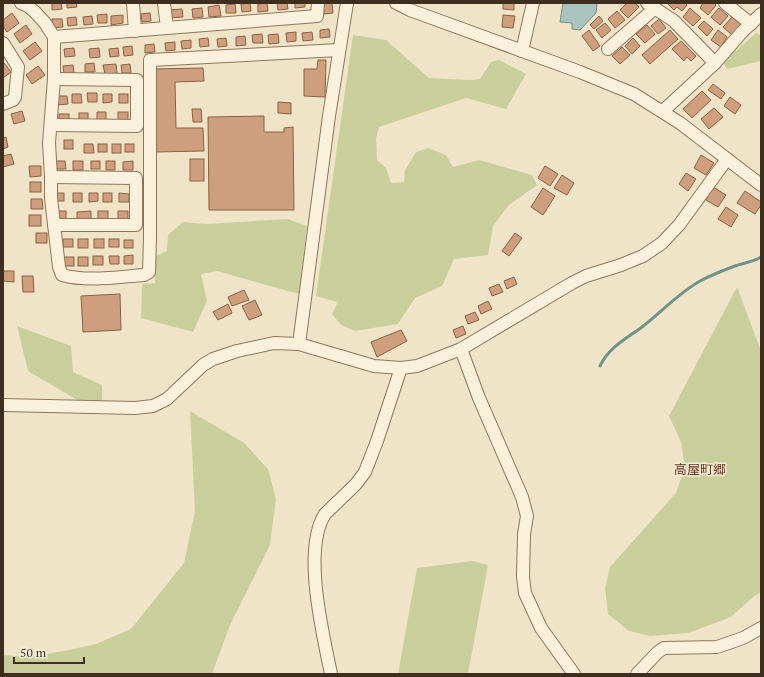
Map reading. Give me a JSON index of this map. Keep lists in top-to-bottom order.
{
  "districts": ["高屋町郷"],
  "scale_bar": "50 m"
}
